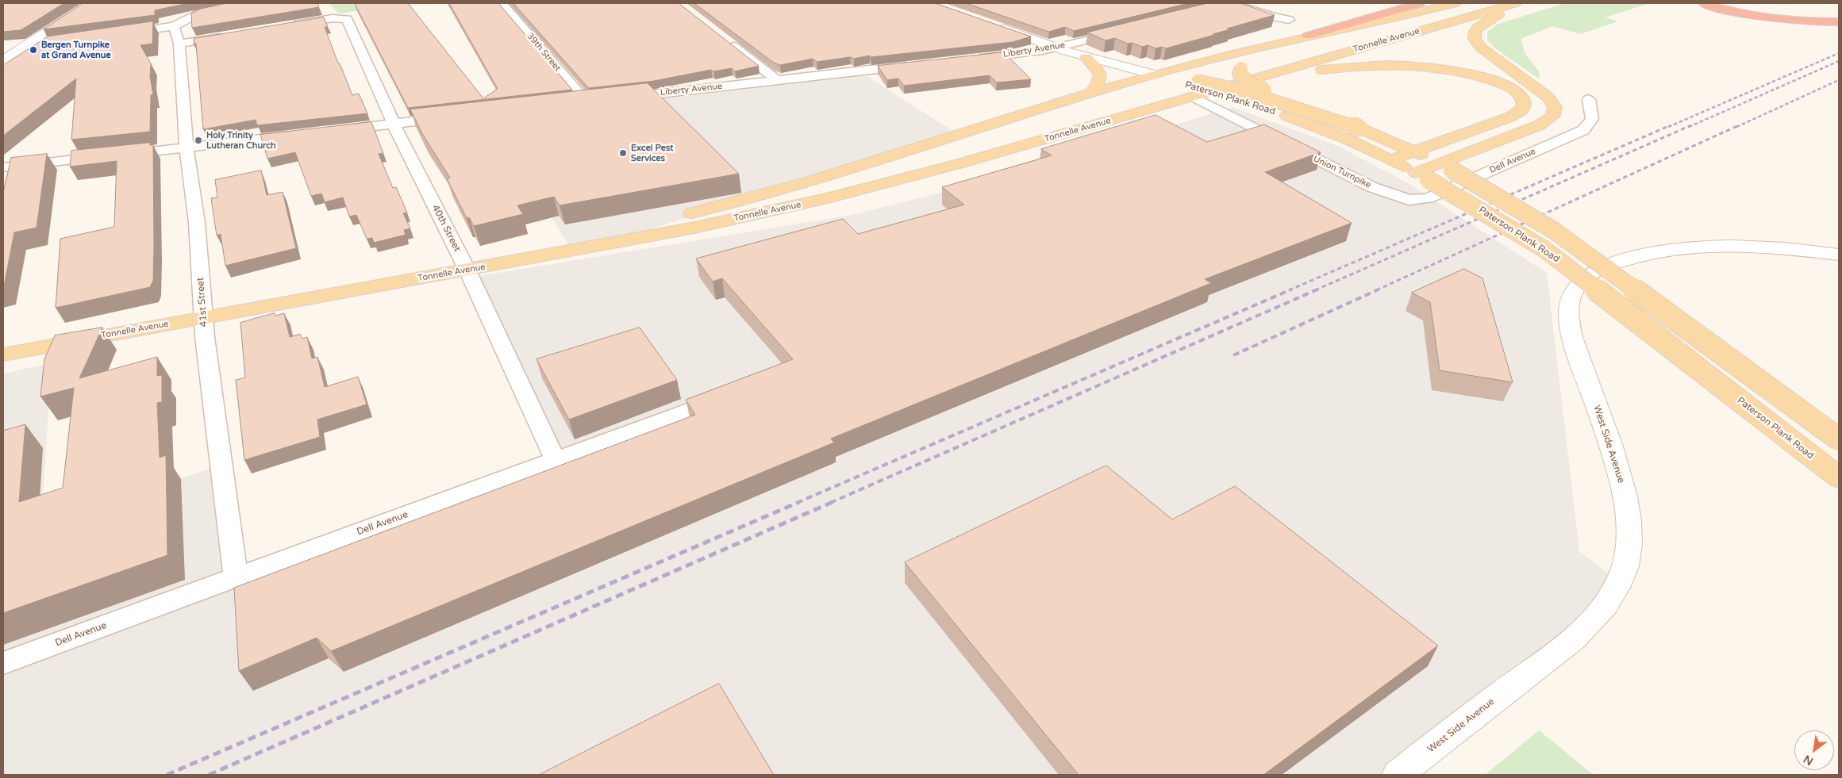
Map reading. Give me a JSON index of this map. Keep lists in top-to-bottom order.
{
  "streets": {
    "main road": ["Tonnelle Avenue", "Paterson Plank Road"],
    "street": [
      "Liberty Avenue",
      "39th Street",
      "Dell Avenue",
      "Union Turnpike",
      "40th Street",
      "41st Street",
      "West Side Avenue"
    ]
  },
  "crossings": [
    ["Tonnelle Avenue", "Union Turnpike"],
    ["Tonnelle Avenue", "40th Street"],
    ["Tonnelle Avenue", "41st Street"],
    ["Dell Avenue", "Union Turnpike"],
    ["Dell Avenue", "40th Street"],
    ["Dell Avenue", "41st Street"]
  ],
  "places": ["Bergen Turnpike at Grand Avenue", "Holy Trinity Lutheran Church", "Excel Pest Services"],
  "north": "bottom left"
}
